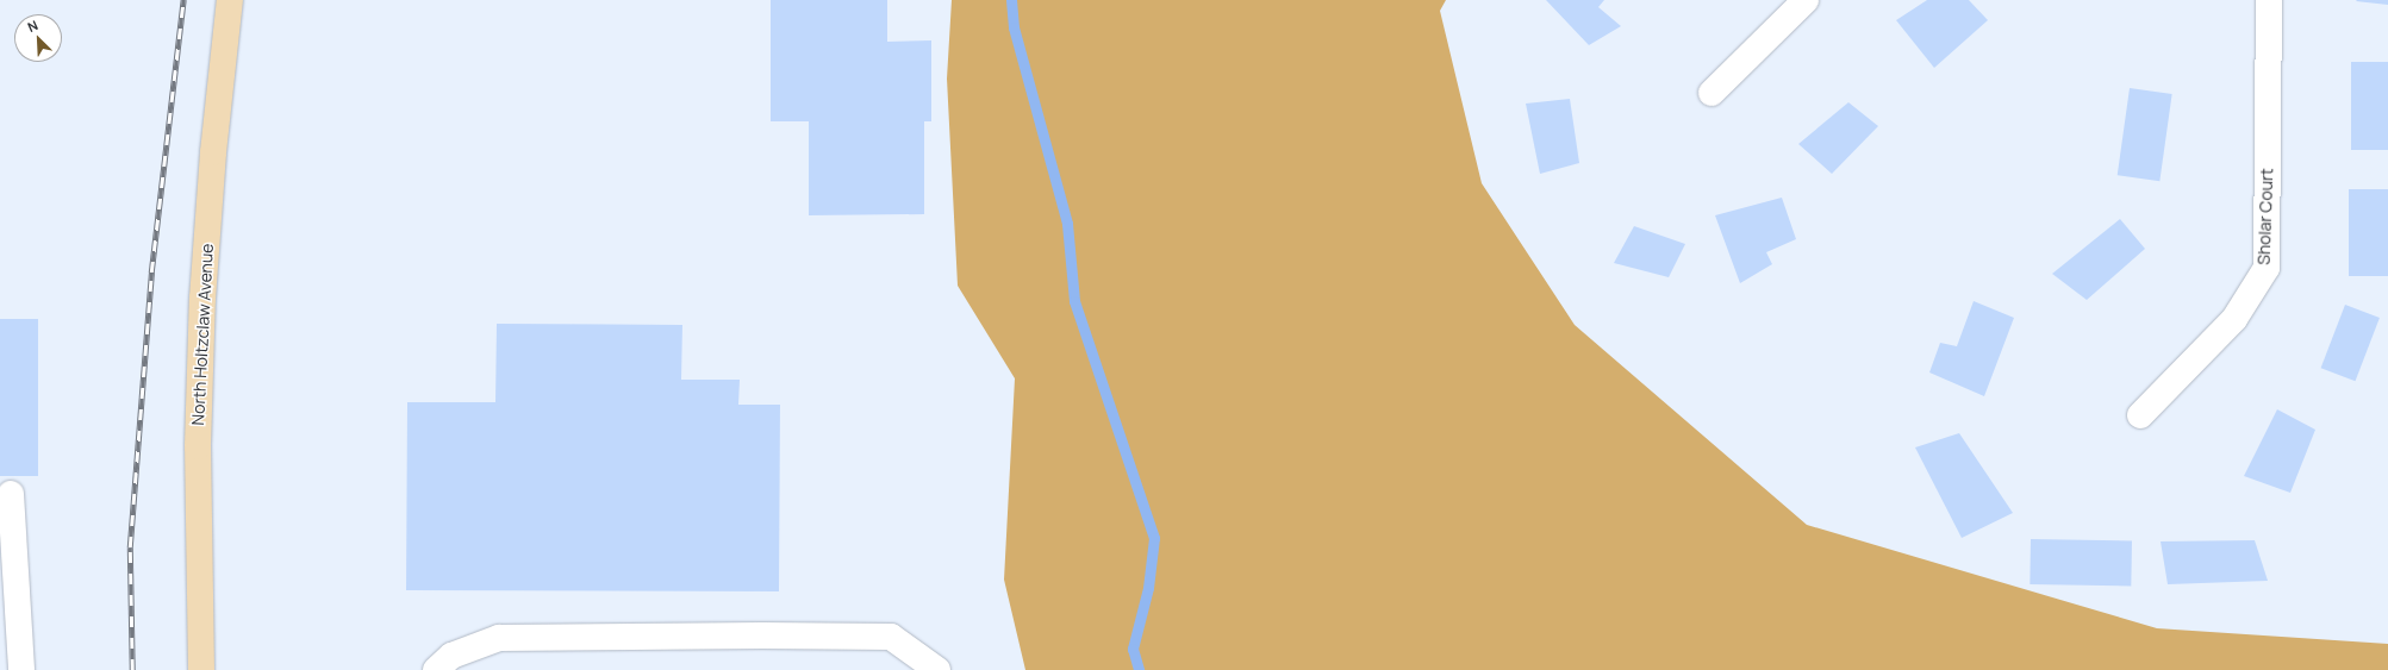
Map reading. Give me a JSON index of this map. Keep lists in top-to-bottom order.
{
  "streets": {
    "main road": ["North Holtzclaw Avenue"],
    "street": ["Sholar Court"]
  },
  "north": "top left"
}
